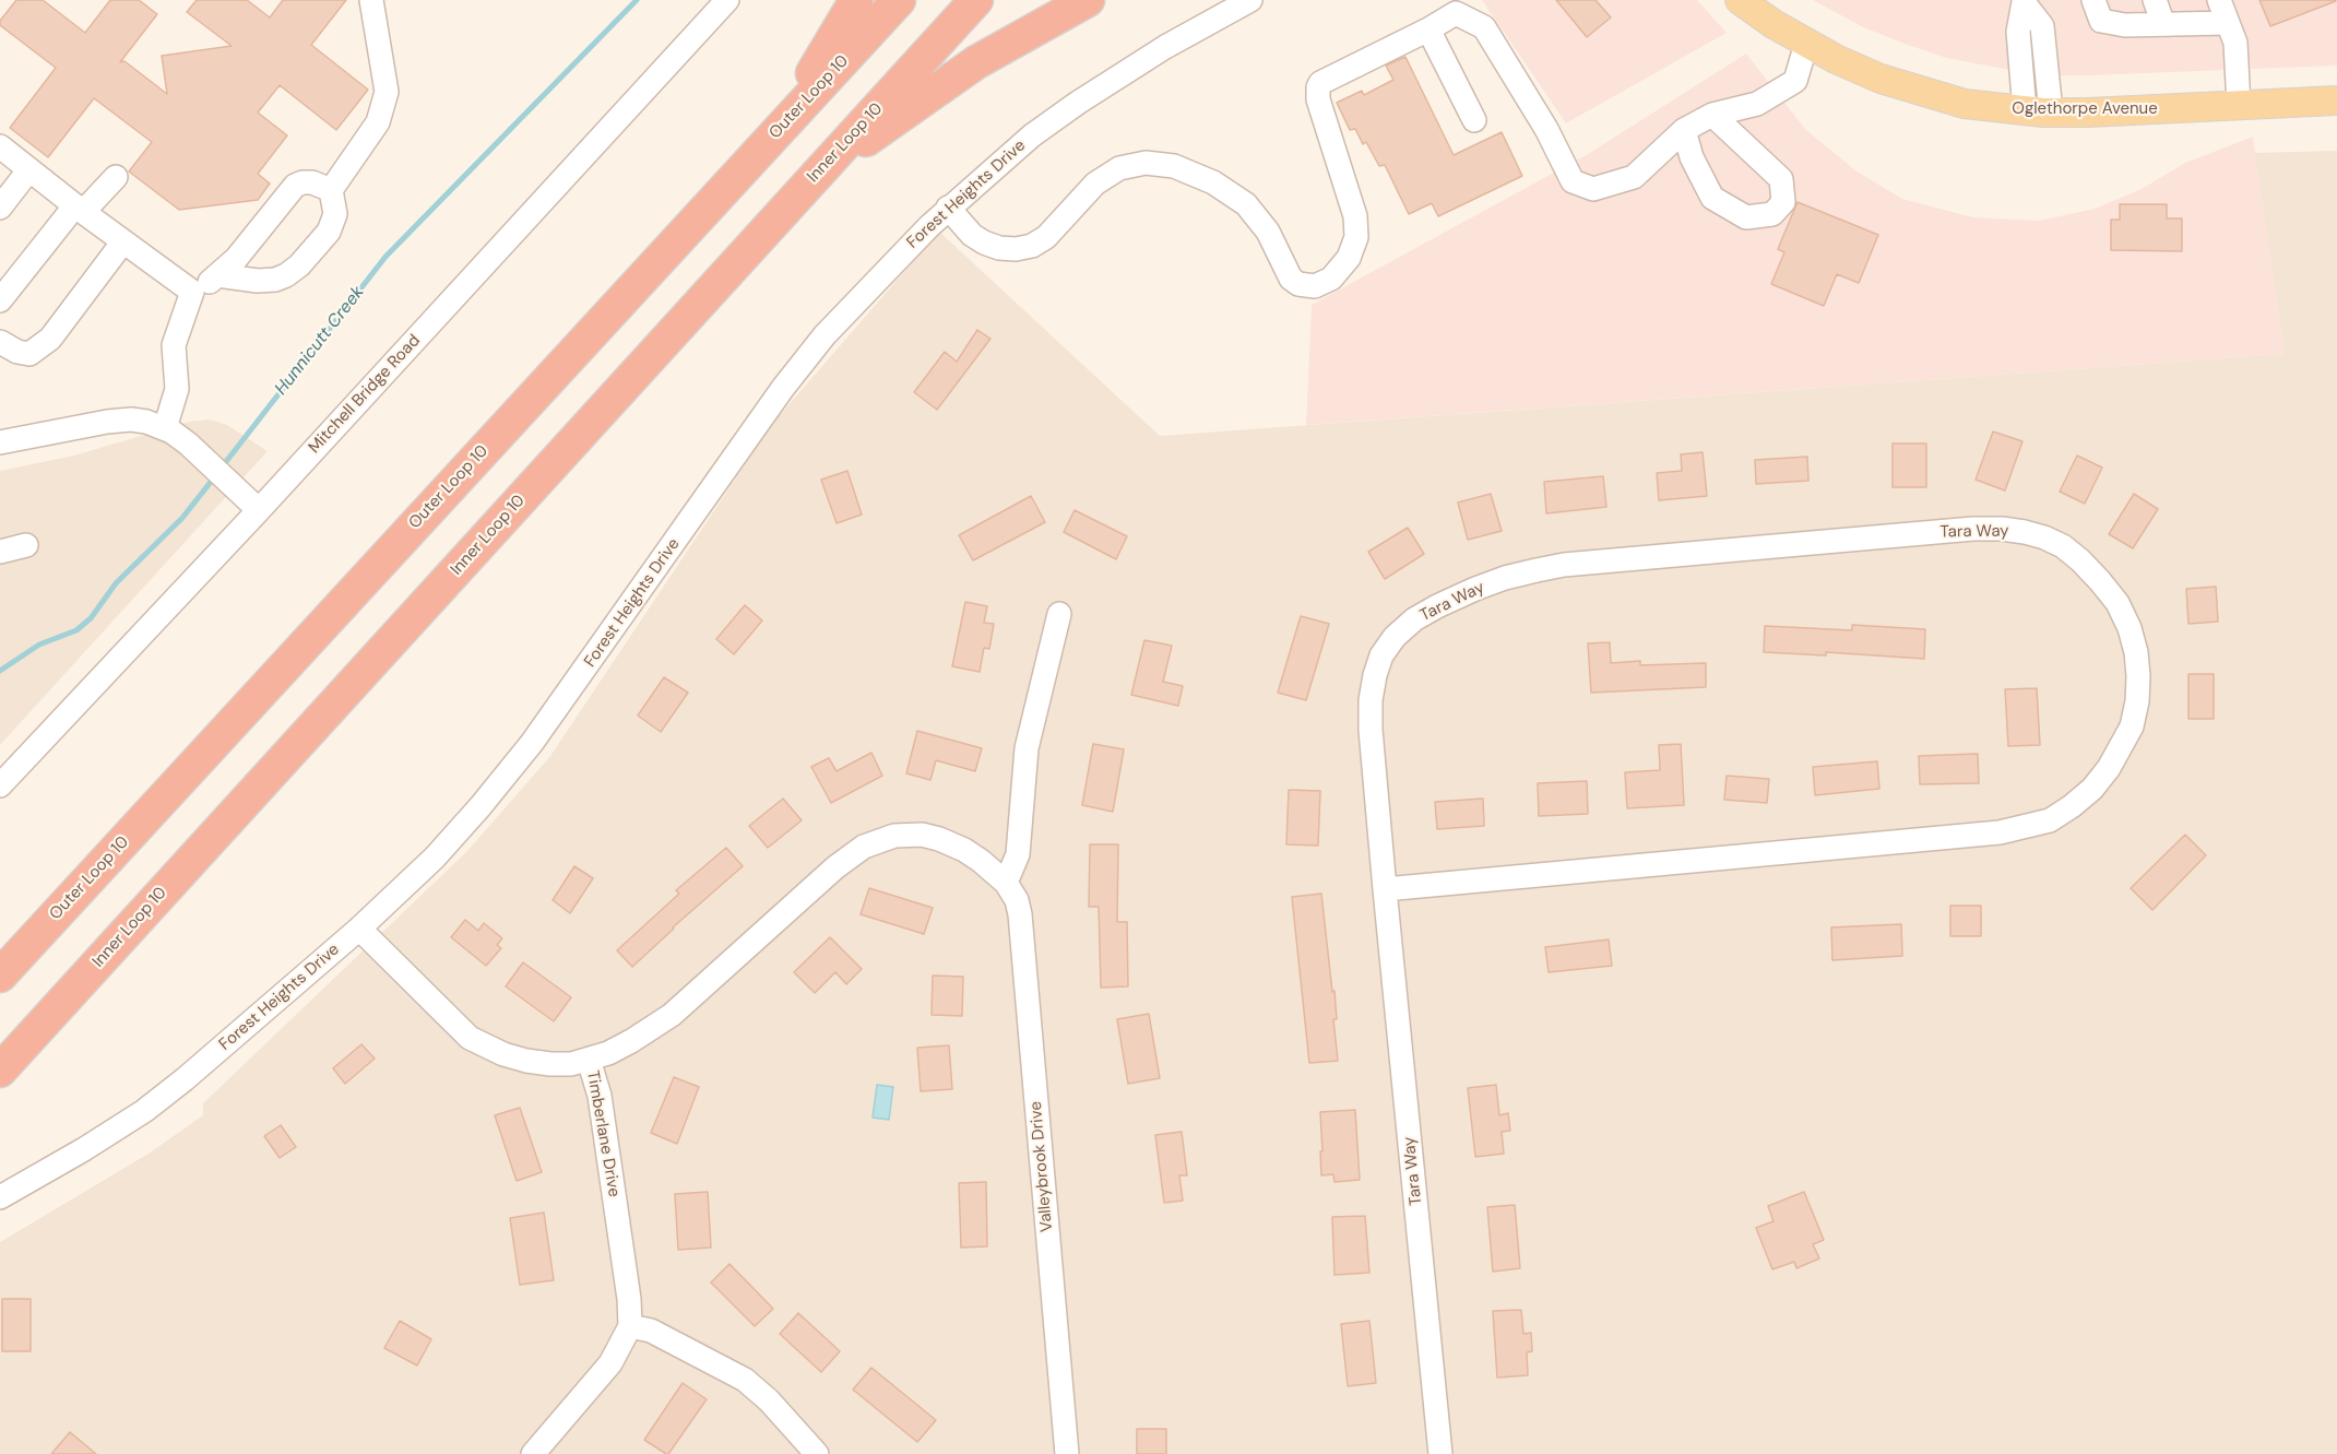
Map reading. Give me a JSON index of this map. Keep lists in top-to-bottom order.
{
  "streets": {
    "highway": ["Outer Loop 10", "Inner Loop 10"],
    "main road": ["Oglethorpe Avenue"],
    "street": [
      "Forest Heights Drive",
      "Mitchell Bridge Road",
      "Tara Way",
      "Timberlane Drive",
      "Valleybrook Drive"
    ]
  },
  "crossings": [
    ["Forest Heights Drive", "Timberlane Drive"],
    ["Timberlane Drive", "Valleybrook Drive"]
  ],
  "water": ["Hunnicutt Creek"]
}
